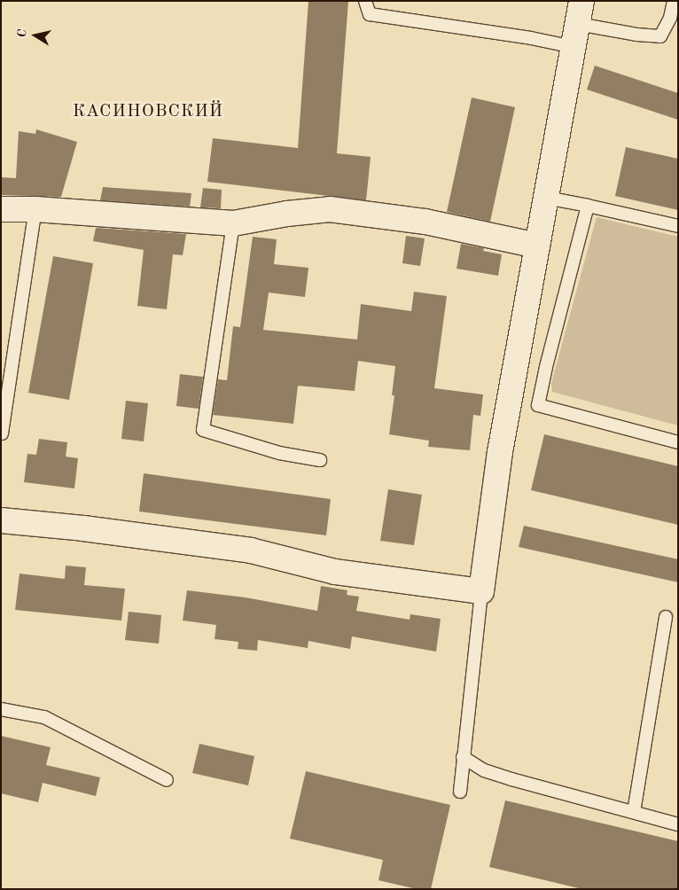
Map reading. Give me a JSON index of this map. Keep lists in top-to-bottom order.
{
  "districts": ["КАСИНОВСКИЙ"],
  "north": "left"
}
